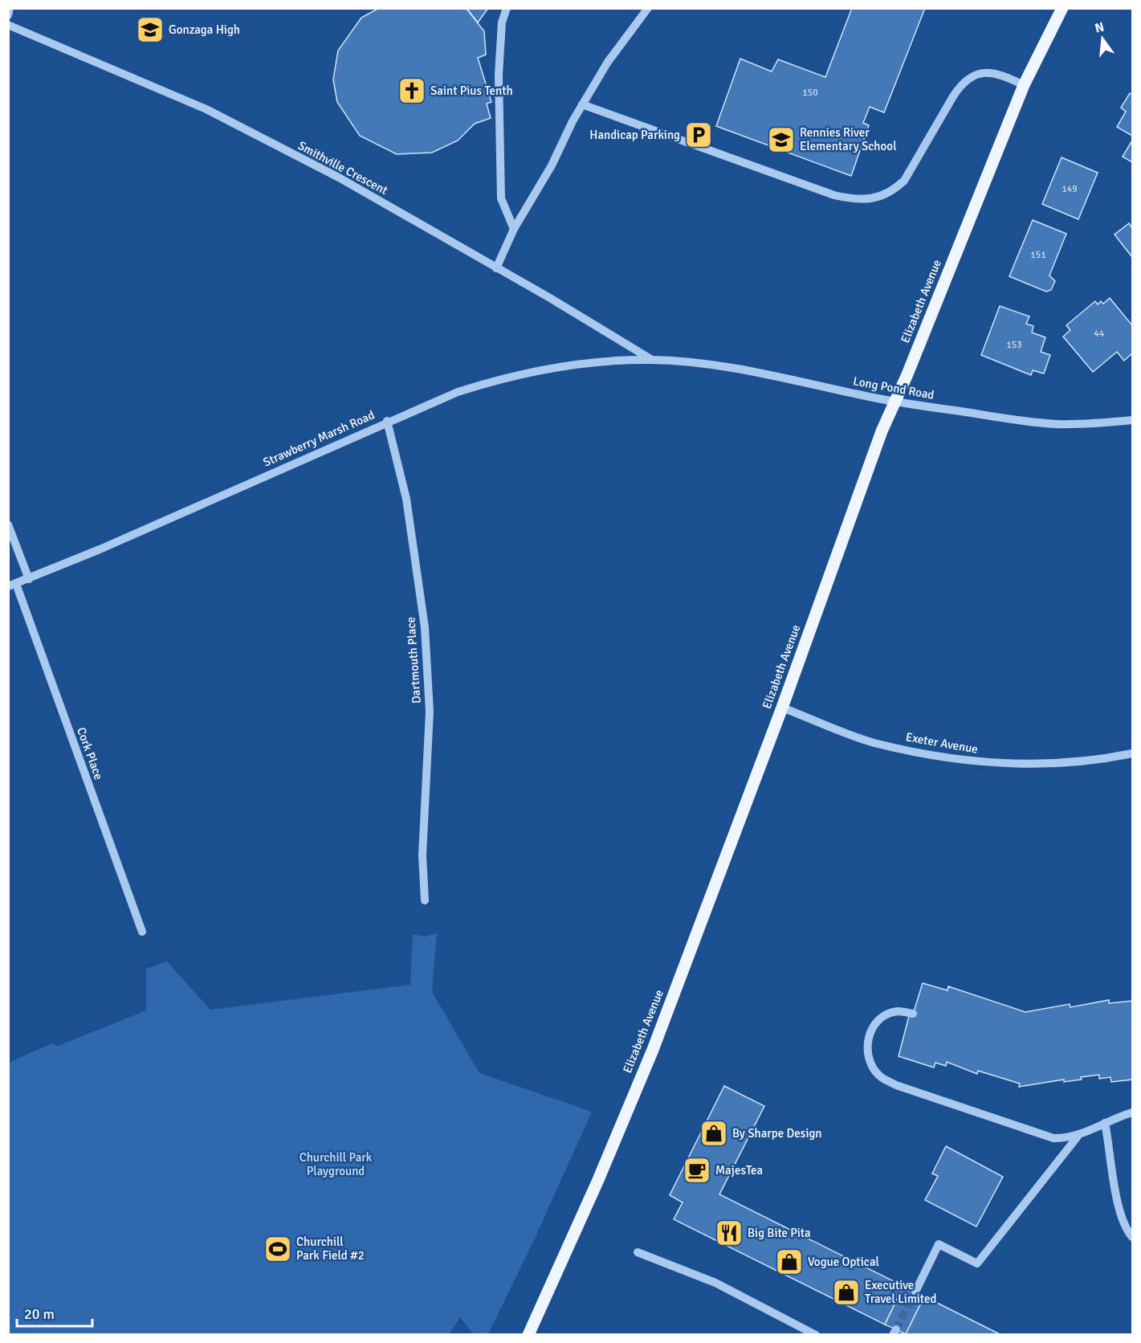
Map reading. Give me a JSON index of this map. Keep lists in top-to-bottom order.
{
  "streets": {
    "main road": ["Elizabeth Avenue"],
    "street": [
      "Smithville Crescent",
      "Long Pond Road",
      "Strawberry Marsh Road",
      "Dartmouth Place",
      "Exeter Avenue",
      "Cork Place"
    ]
  },
  "crossings": [
    ["Smithville Crescent", "Long Pond Road"],
    ["Smithville Crescent", "Strawberry Marsh Road"],
    ["Elizabeth Avenue", "Long Pond Road"],
    ["Elizabeth Avenue", "Exeter Avenue"],
    ["Long Pond Road", "Strawberry Marsh Road"],
    ["Strawberry Marsh Road", "Dartmouth Place"],
    ["Strawberry Marsh Road", "Cork Place"]
  ],
  "parks": ["Churchill Park Playground"],
  "places": {
    "school or university": ["Gonzaga High", "Rennies River Elementary School"],
    "church": ["Saint Pius Tenth"],
    "parking": ["Handicap Parking"],
    "shop": ["By Sharpe Design", "Vogue Optical", "Executive Travel Limited"],
    "cafe": ["MajesTea"],
    "restaurant": ["Big Bite Pita"],
    "sports": ["Churchill Park Field #2"]
  },
  "house_numbers": [
    "150",
    "149",
    "151",
    "44",
    "153"
  ],
  "scale_bar": "20 m",
  "north": "top"
}
